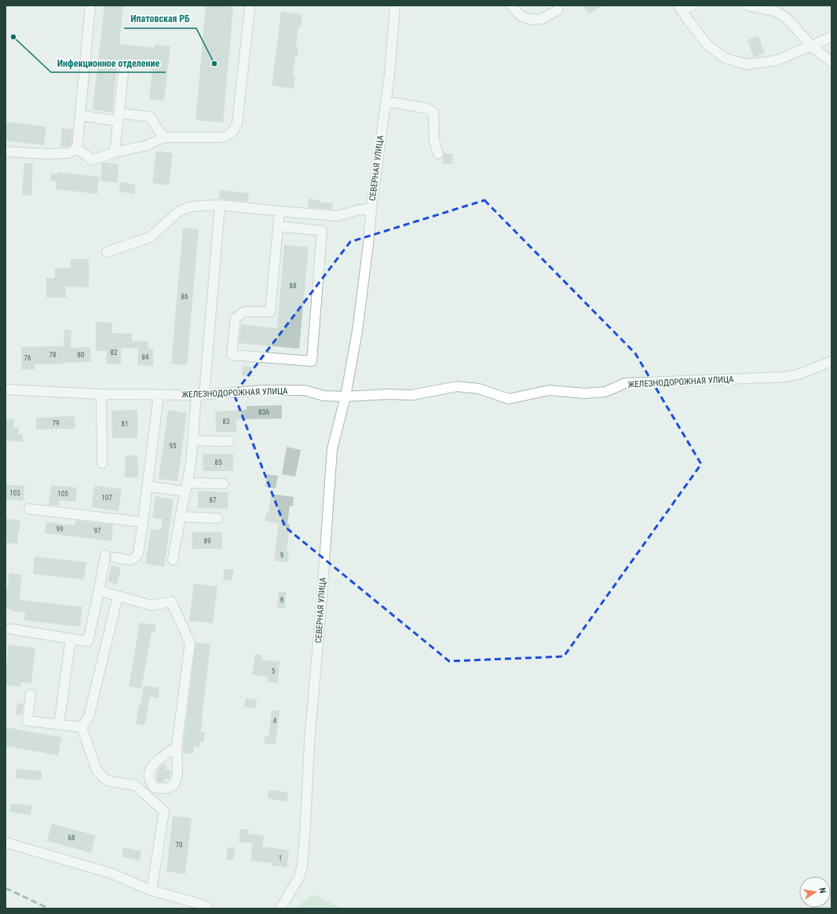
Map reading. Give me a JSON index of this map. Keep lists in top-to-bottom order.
{
  "streets": {
    "street": ["СЕВЕРНАЯ УЛИЦА", "ЖЕЛЕЗНОДОРОЖНАЯ УЛИЦА"]
  },
  "crossings": [
    ["СЕВЕРНАЯ УЛИЦА", "ЖЕЛЕЗНОДОРОЖНАЯ УЛИЦА"]
  ],
  "places": ["Инфекционное отделение", "Ипатовская РБ"],
  "house_numbers": [
    "88",
    "86",
    "82",
    "78",
    "80",
    "84",
    "76",
    "83А",
    "83",
    "79",
    "81",
    "95",
    "85",
    "103",
    "105",
    "107",
    "87",
    "99",
    "97",
    "89",
    "9",
    "8",
    "5",
    "4",
    "68",
    "70",
    "1"
  ],
  "north": "right"
}
